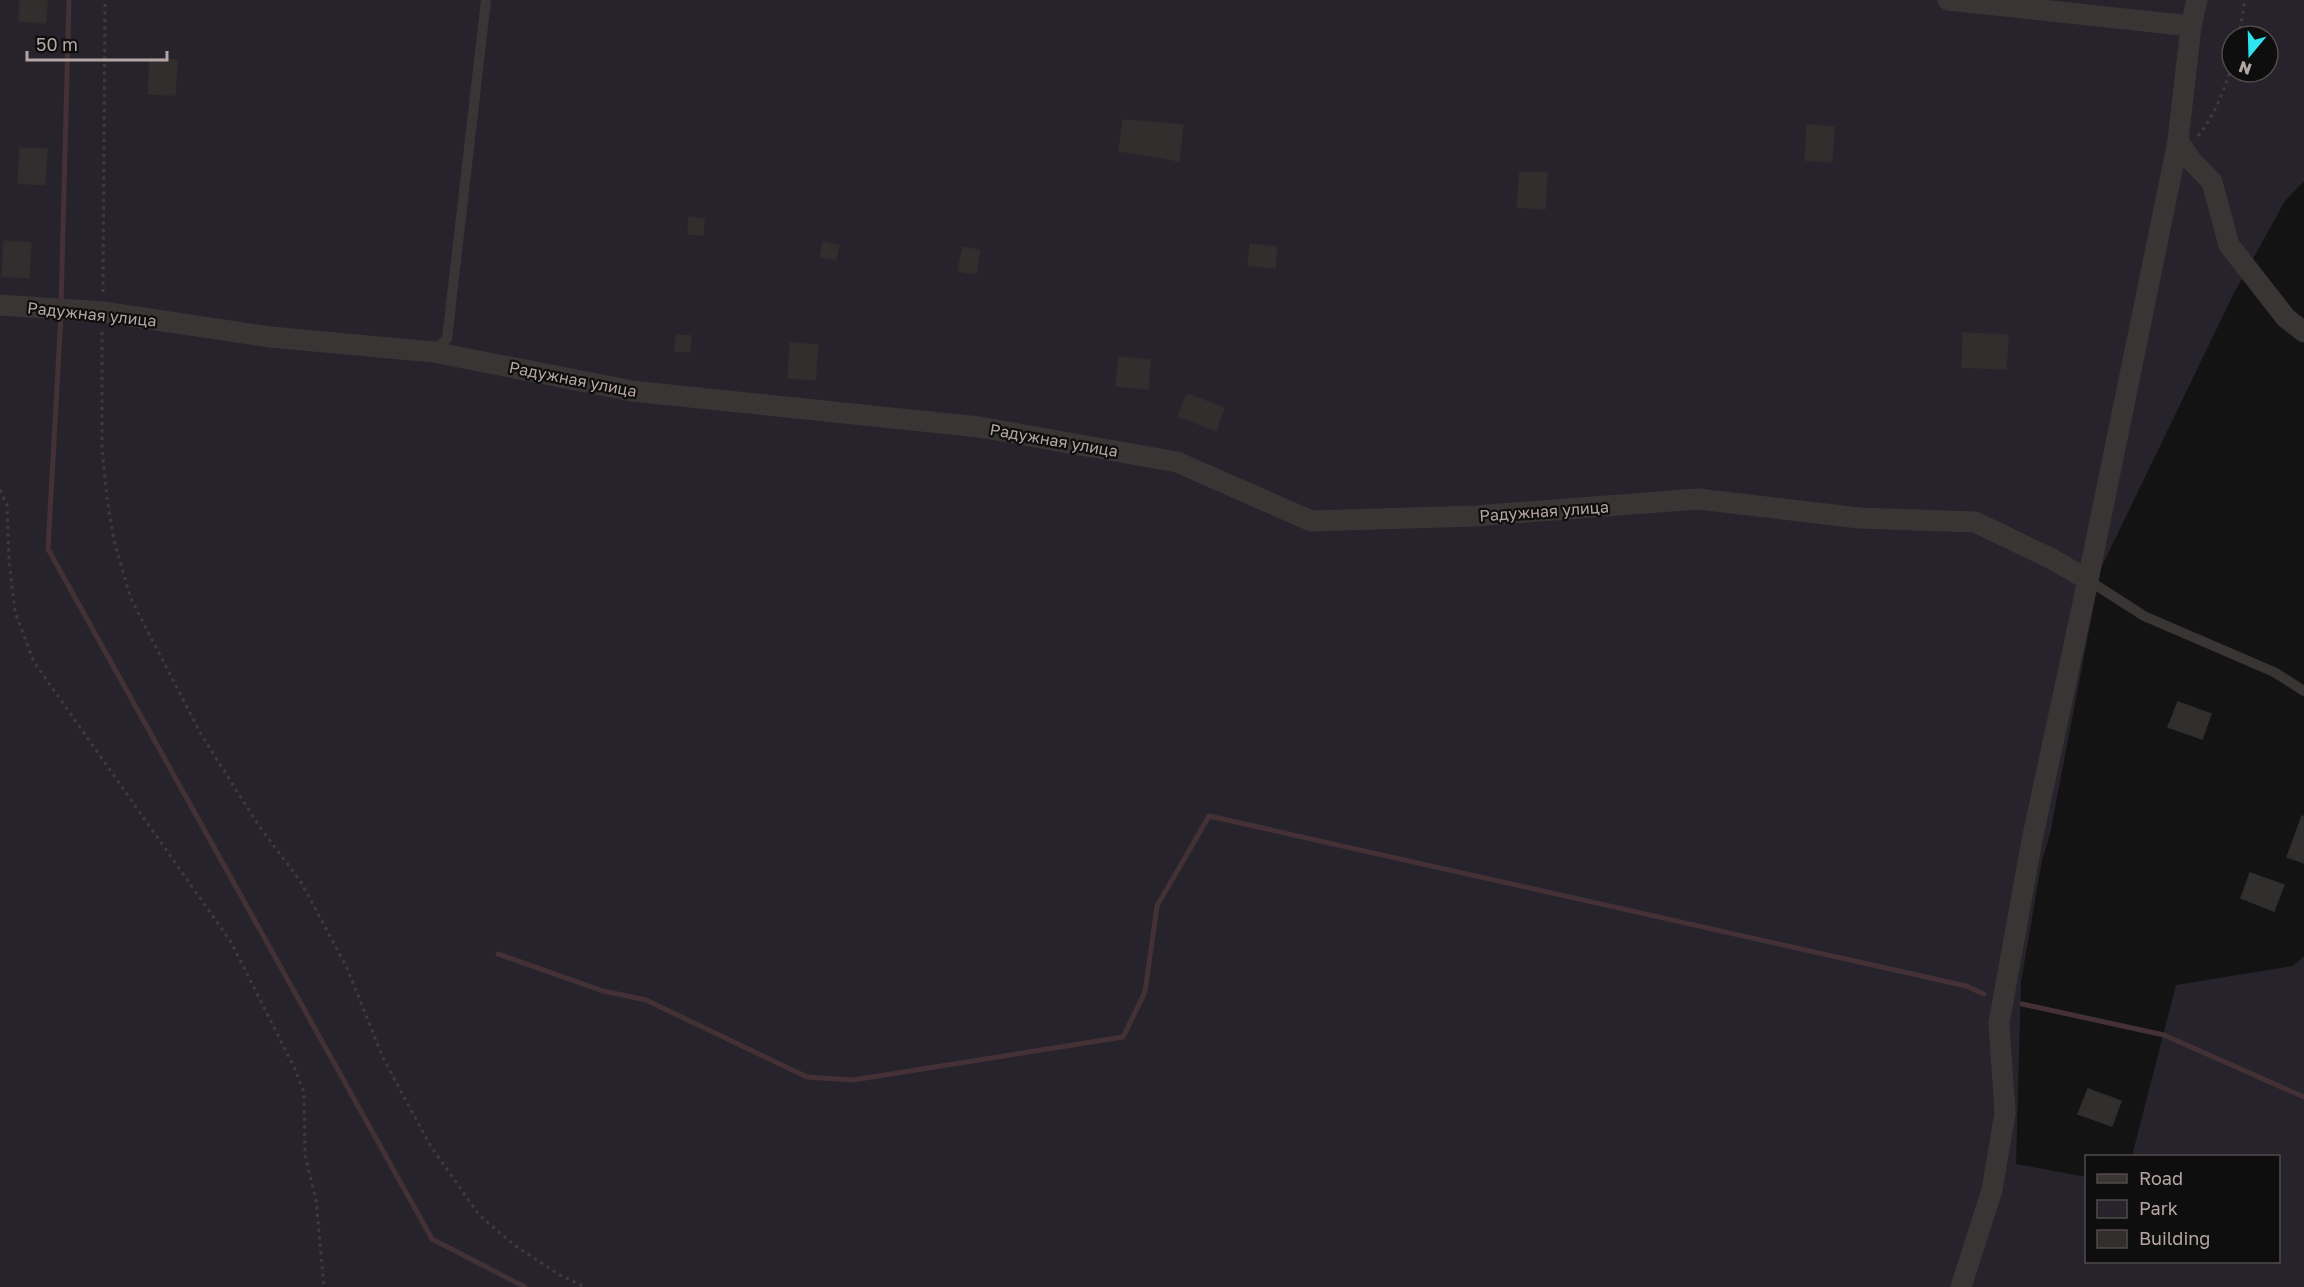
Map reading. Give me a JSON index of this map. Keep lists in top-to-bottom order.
{
  "streets": {
    "street": ["Радужная улица"]
  },
  "legend": ["Road", "Park", "Building"],
  "scale_bar": "50 m",
  "north": "bottom"
}
